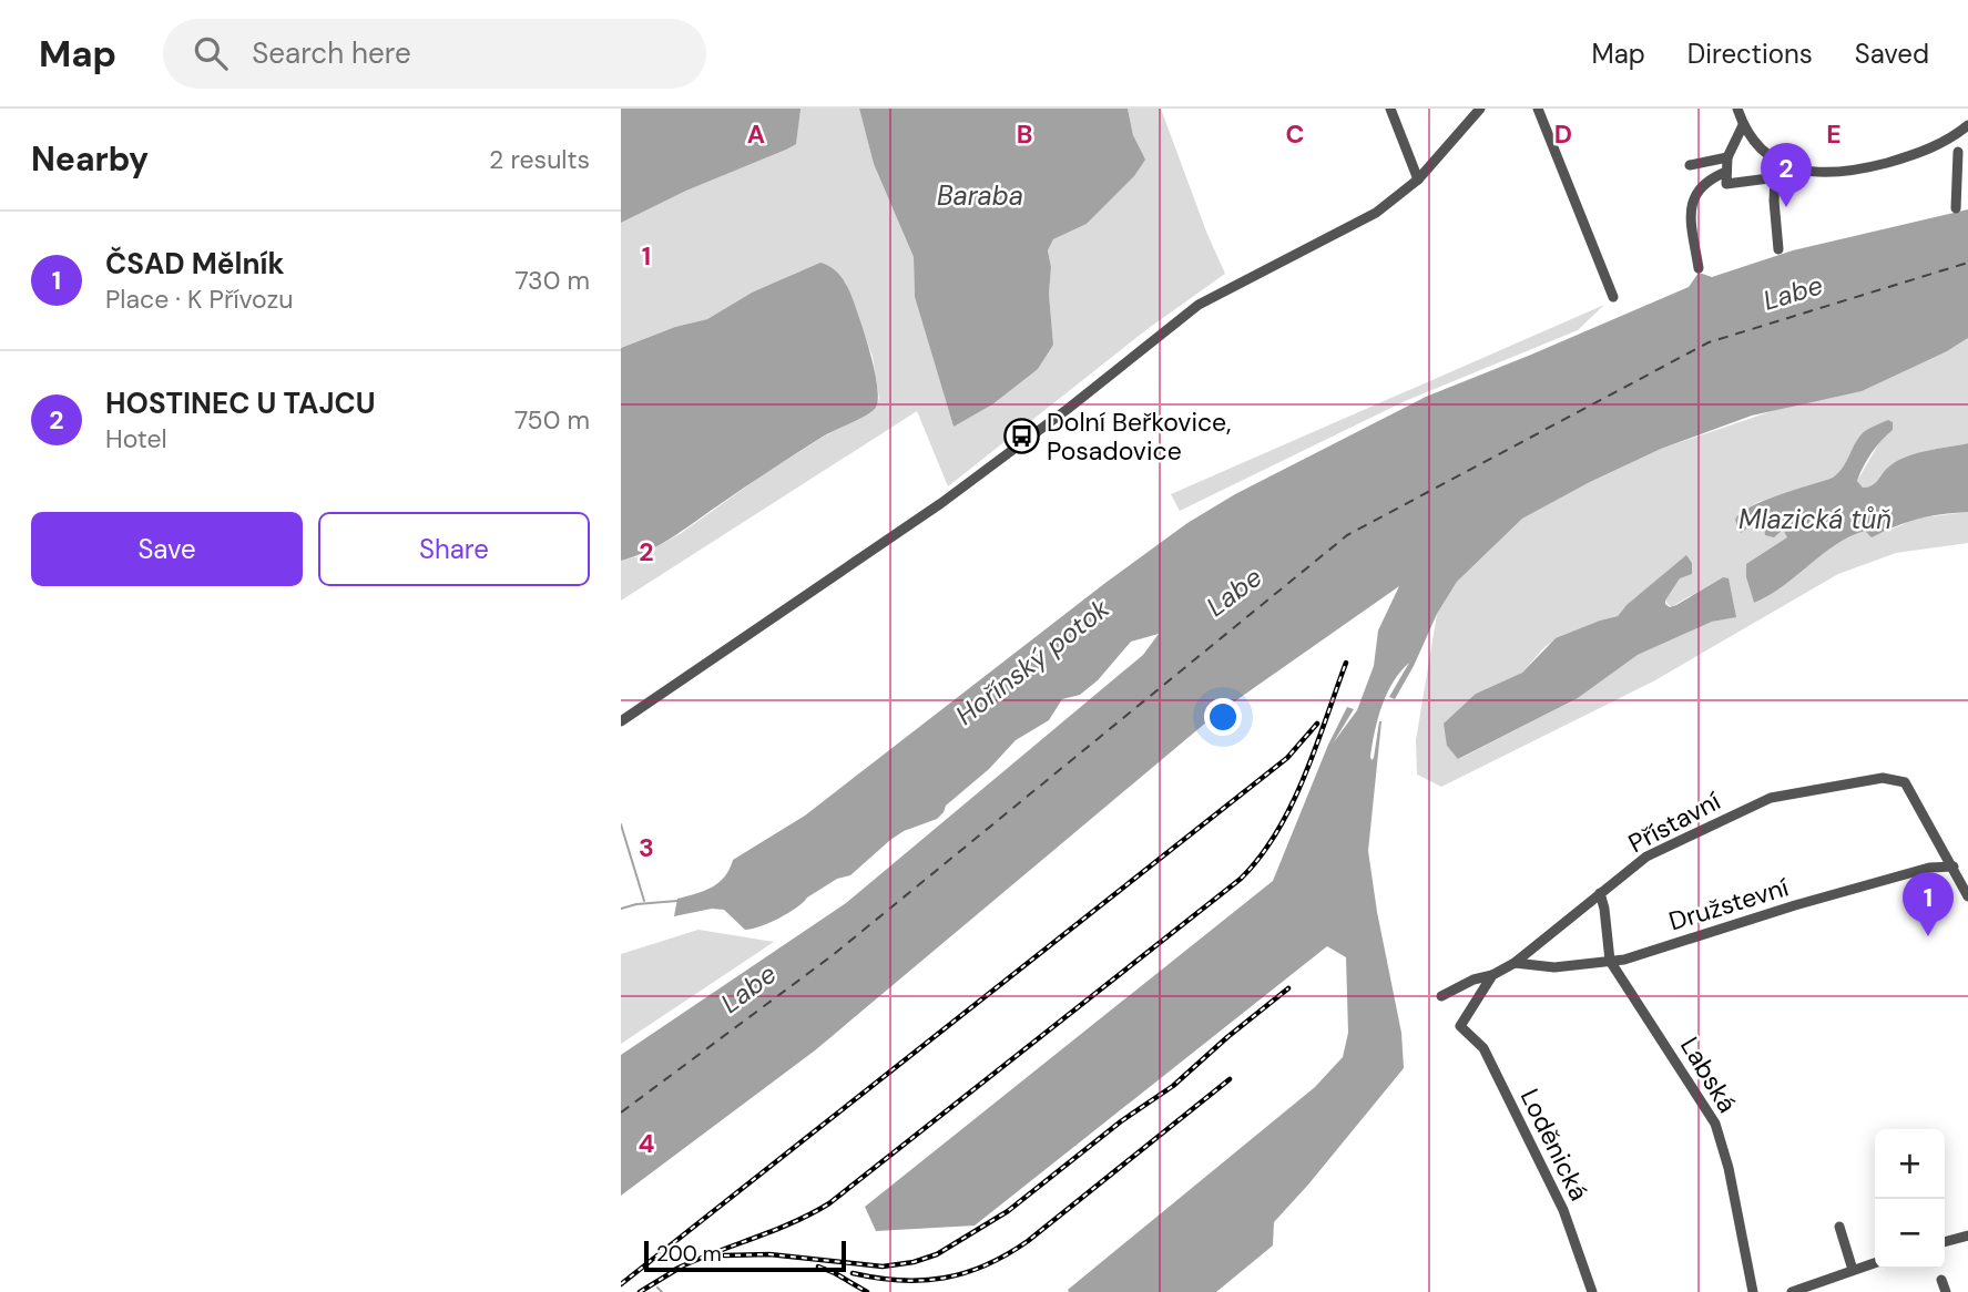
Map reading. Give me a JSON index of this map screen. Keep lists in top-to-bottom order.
{
  "streets": {
    "street": [
      "Přístavní",
      "Družstevní",
      "Labská",
      "Loděnická"
    ]
  },
  "crossings": [
    ["Přístavní", "Družstevní"],
    ["Přístavní", "Labská"],
    ["Přístavní", "Loděnická"],
    ["Družstevní", "Labská"]
  ],
  "water": [
    "Baraba",
    "Labe",
    "Mlazická tůň",
    "Hořínský potok"
  ],
  "places": {
    "bus stop": ["Dolní Beřkovice, Posadovice"]
  },
  "scale_bar": "200 m",
  "page": {
    "header": "Map",
    "search": "Search here",
    "nav": ["Map", "Directions", "Saved"],
    "heading": ["Nearby", "2 results"],
    "pins": ["2", "1"],
    "list": [
      {
        "mark": "1",
        "name": "ČSAD Mělník",
        "note": "Place · K Přívozu",
        "value": "730 m"
      },
      {
        "mark": "2",
        "name": "HOSTINEC U TAJCU",
        "note": "Hotel",
        "value": "750 m"
      }
    ],
    "buttons": ["Save", "Share"],
    "map_buttons": ["+", "−"],
    "scale": "200 m"
  },
  "grid": {
    "columns": [
      "A",
      "B",
      "C",
      "D",
      "E"
    ],
    "rows": [
      "1",
      "2",
      "3",
      "4"
    ]
  }
}
